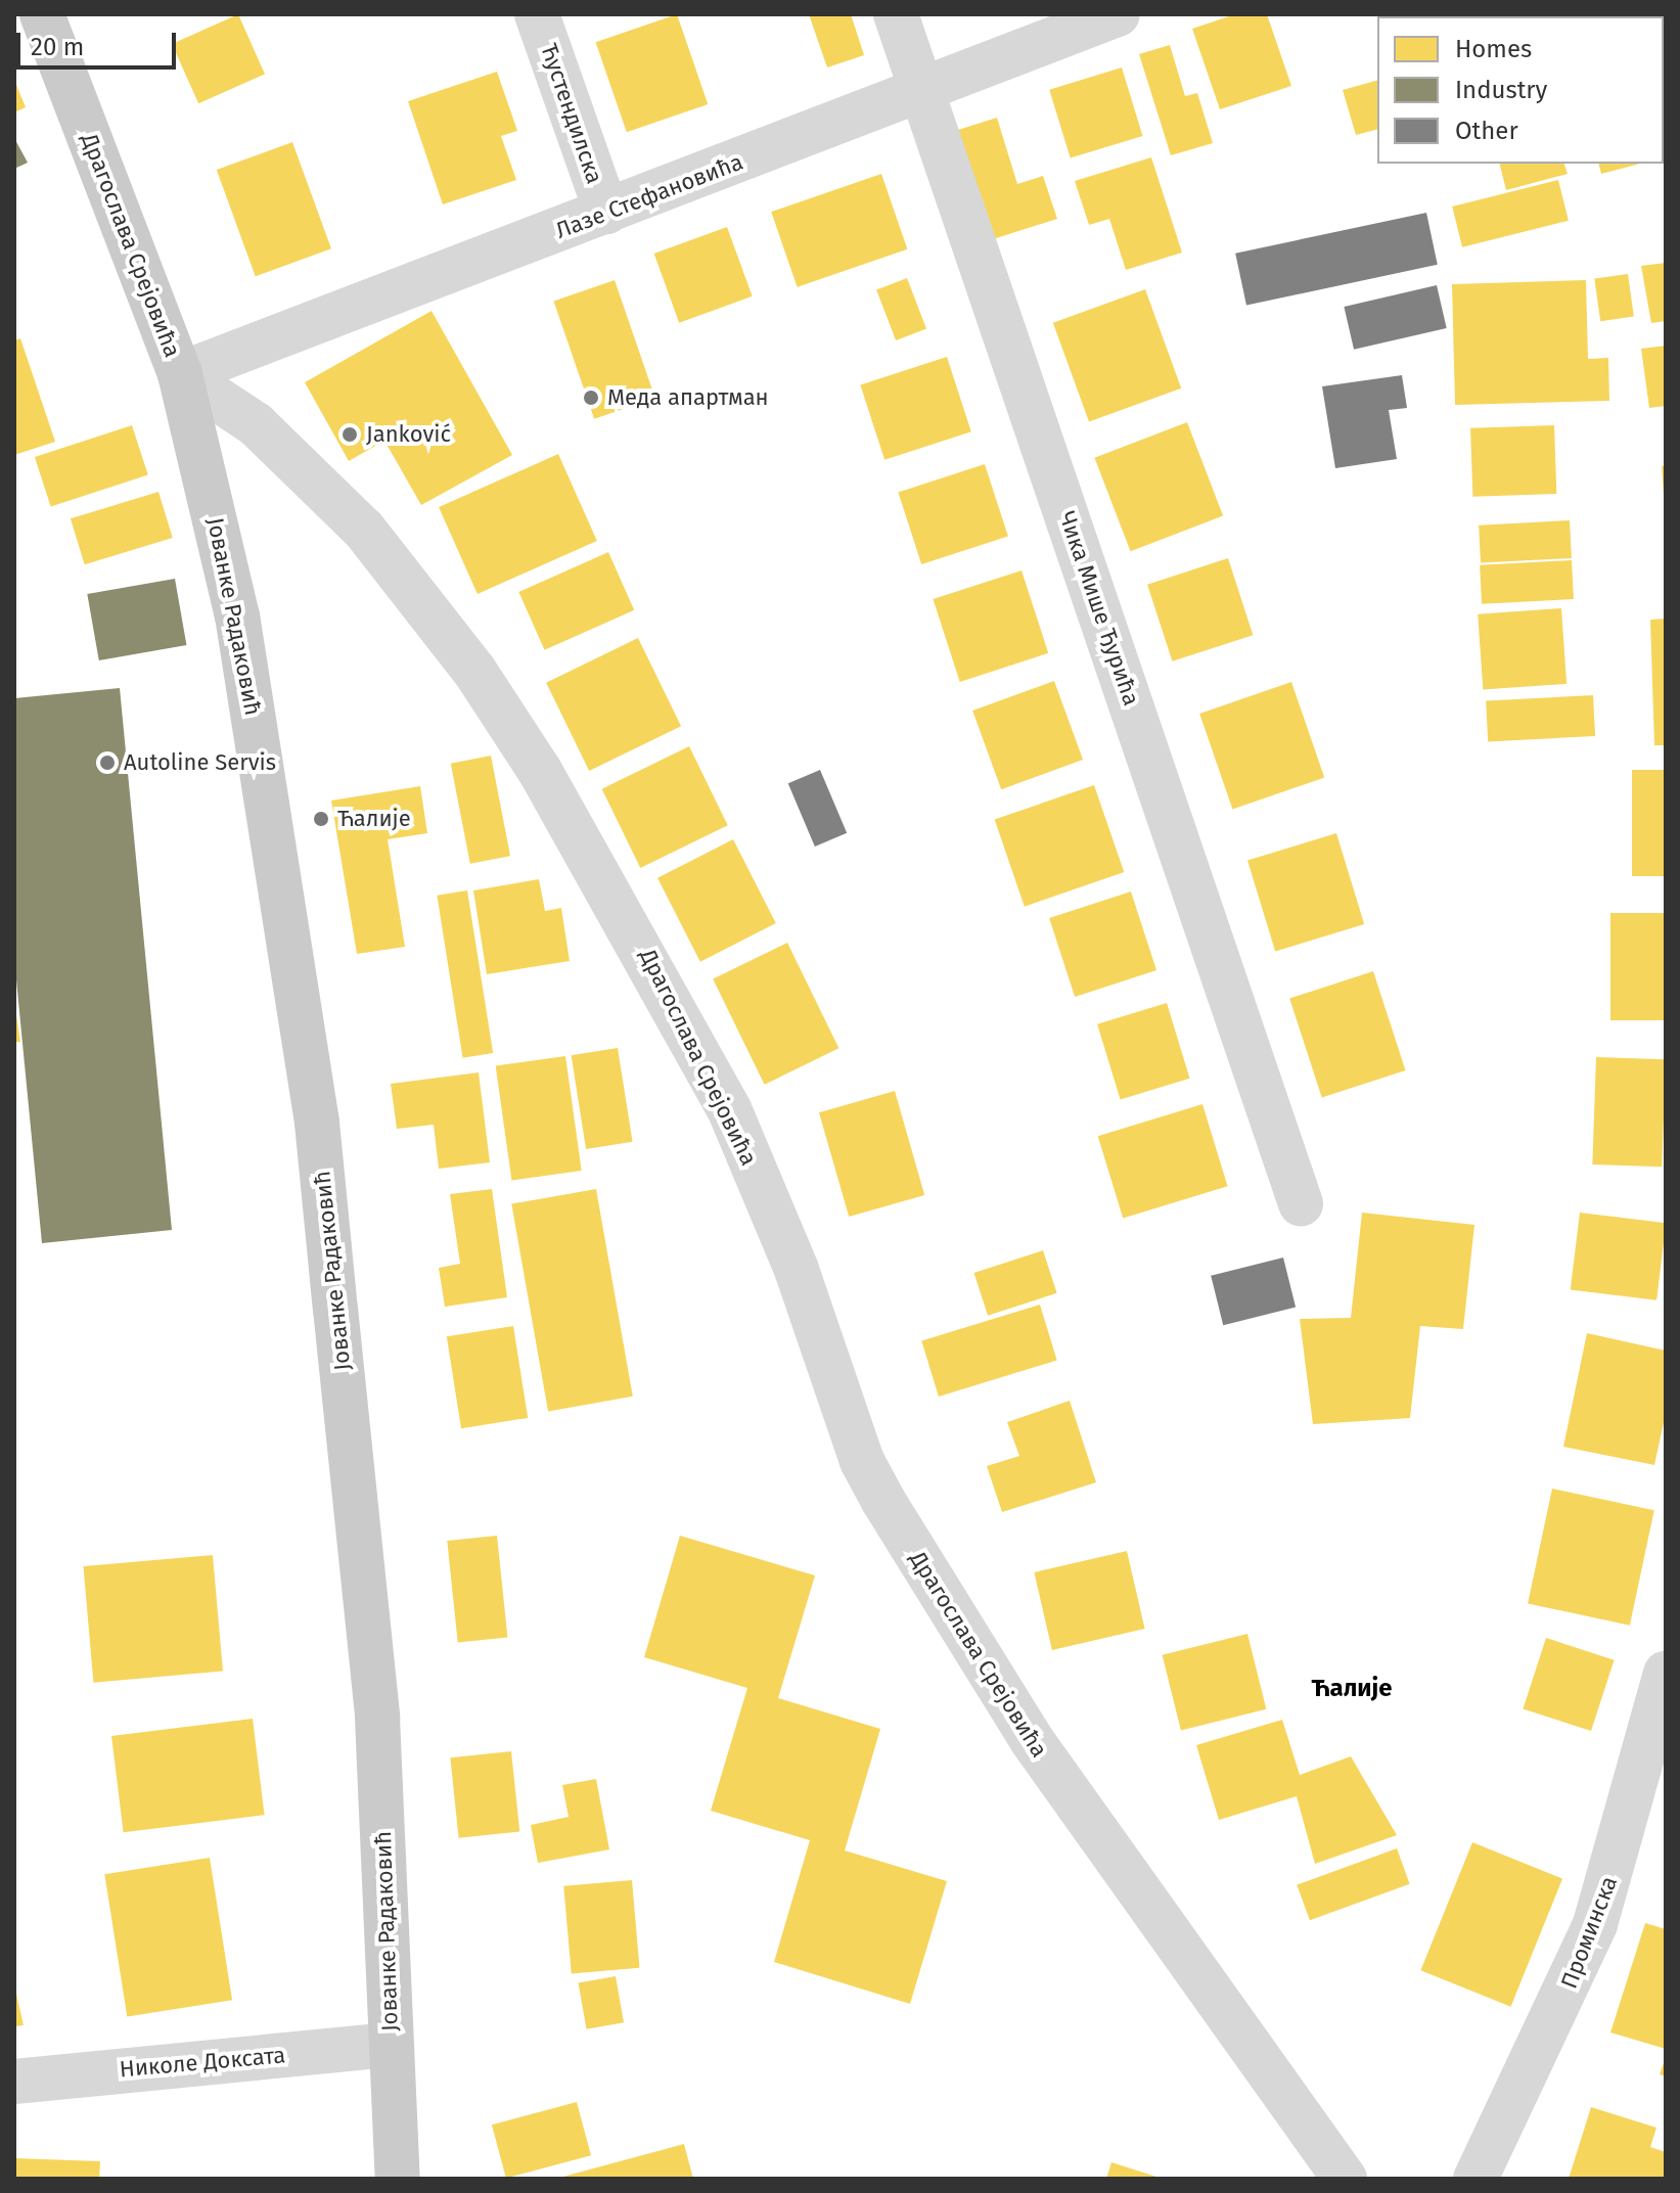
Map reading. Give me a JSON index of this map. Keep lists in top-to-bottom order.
{
  "streets": {
    "main road": ["Драгослава Срејовића", "Јованке Радаковић"],
    "street": [
      "Ћустендилска",
      "Лазе Стефановића",
      "Чика Мише Ђурића",
      "Проминска",
      "Николе Доксата"
    ]
  },
  "crossings": [
    ["Ћустендилска", "Лазе Стефановића"],
    ["Лазе Стефановића", "Драгослава Срејовића"],
    ["Лазе Стефановића", "Чика Мише Ђурића"],
    ["Лазе Стефановића", "Јованке Радаковић"],
    ["Драгослава Срејовића", "Јованке Радаковић"],
    ["Јованке Радаковић", "Николе Доксата"]
  ],
  "districts": ["Ћалије"],
  "places": [
    "Меда апартман",
    "Janković",
    "Autoline Servis",
    "Ћалије"
  ],
  "legend": ["Homes", "Industry", "Other"],
  "scale_bar": "20 m"
}
